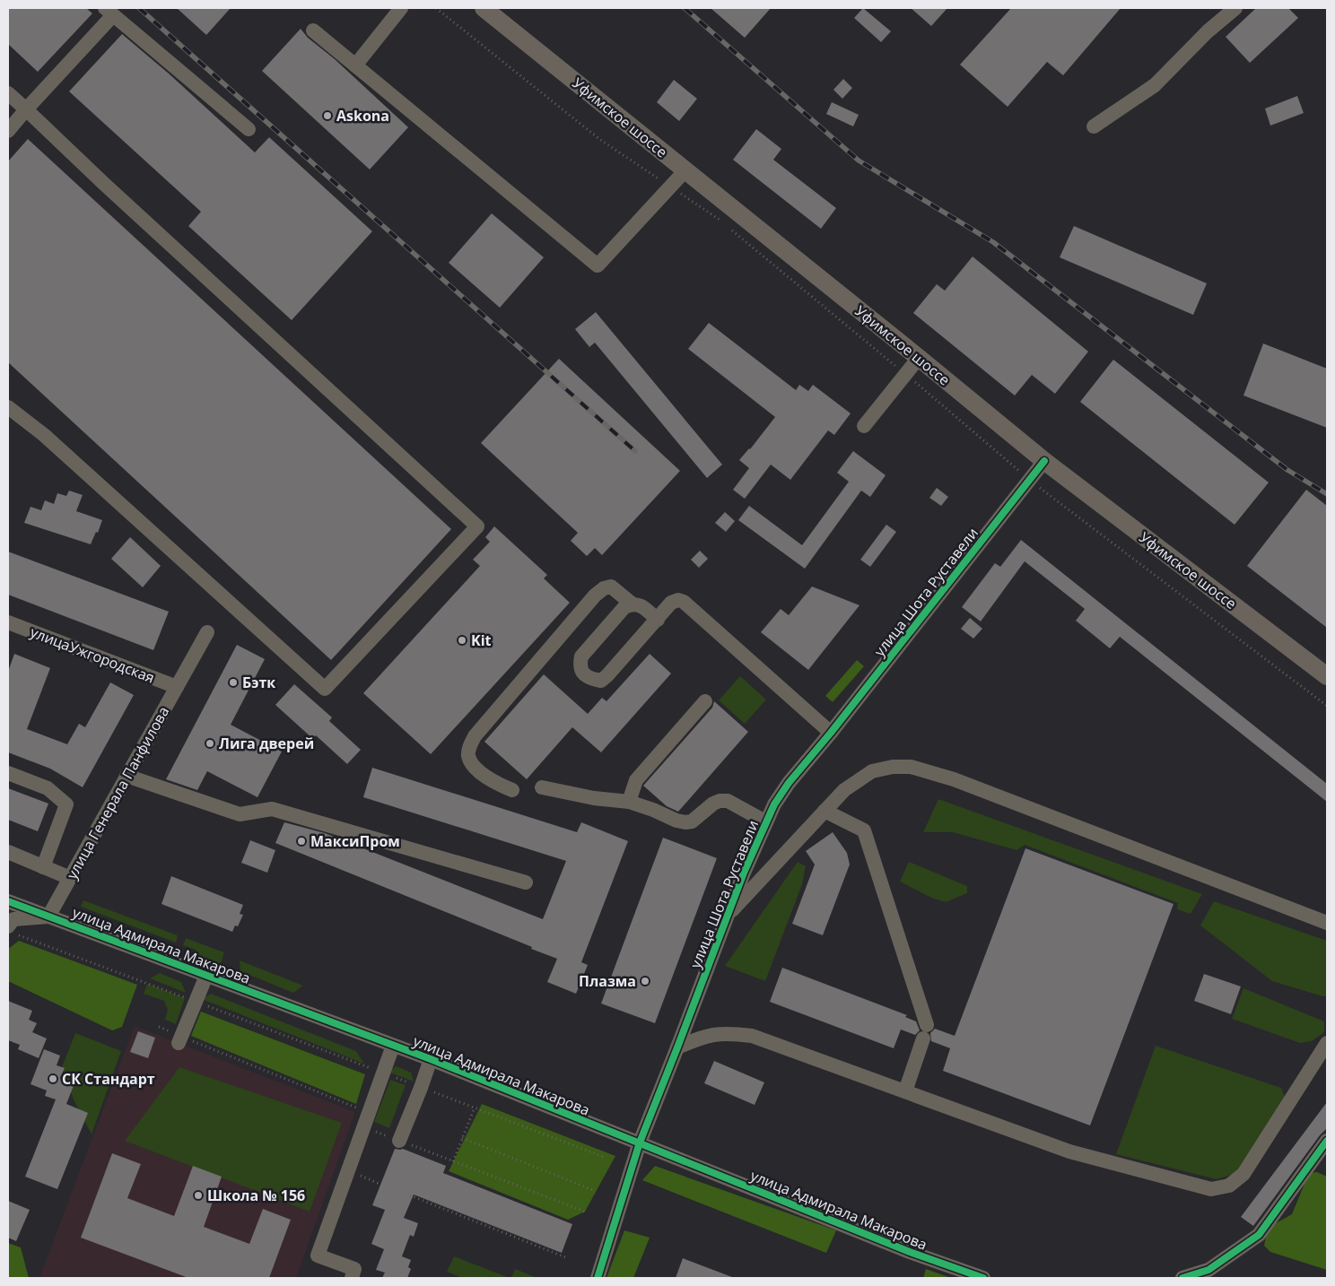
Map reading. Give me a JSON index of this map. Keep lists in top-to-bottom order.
{
  "streets": {
    "main road": ["Уфимское шоссе"],
    "street": [
      "улица Шота Руставели",
      "улицаУжгородская",
      "улица Генерала Панфилова",
      "улица Адмирала Макарова"
    ]
  },
  "crossings": [
    ["Уфимское шоссе", "улица Шота Руставели"],
    ["улица Шота Руставели", "улица Адмирала Макарова"],
    ["улицаУжгородская", "улица Генерала Панфилова"],
    ["улица Генерала Панфилова", "улица Адмирала Макарова"]
  ],
  "places": [
    "Askona",
    "Kit",
    "Бэтк",
    "Лига дверей",
    "МаксиПром",
    "Плазма",
    "СК Стандарт",
    "Школа № 156"
  ]
}
